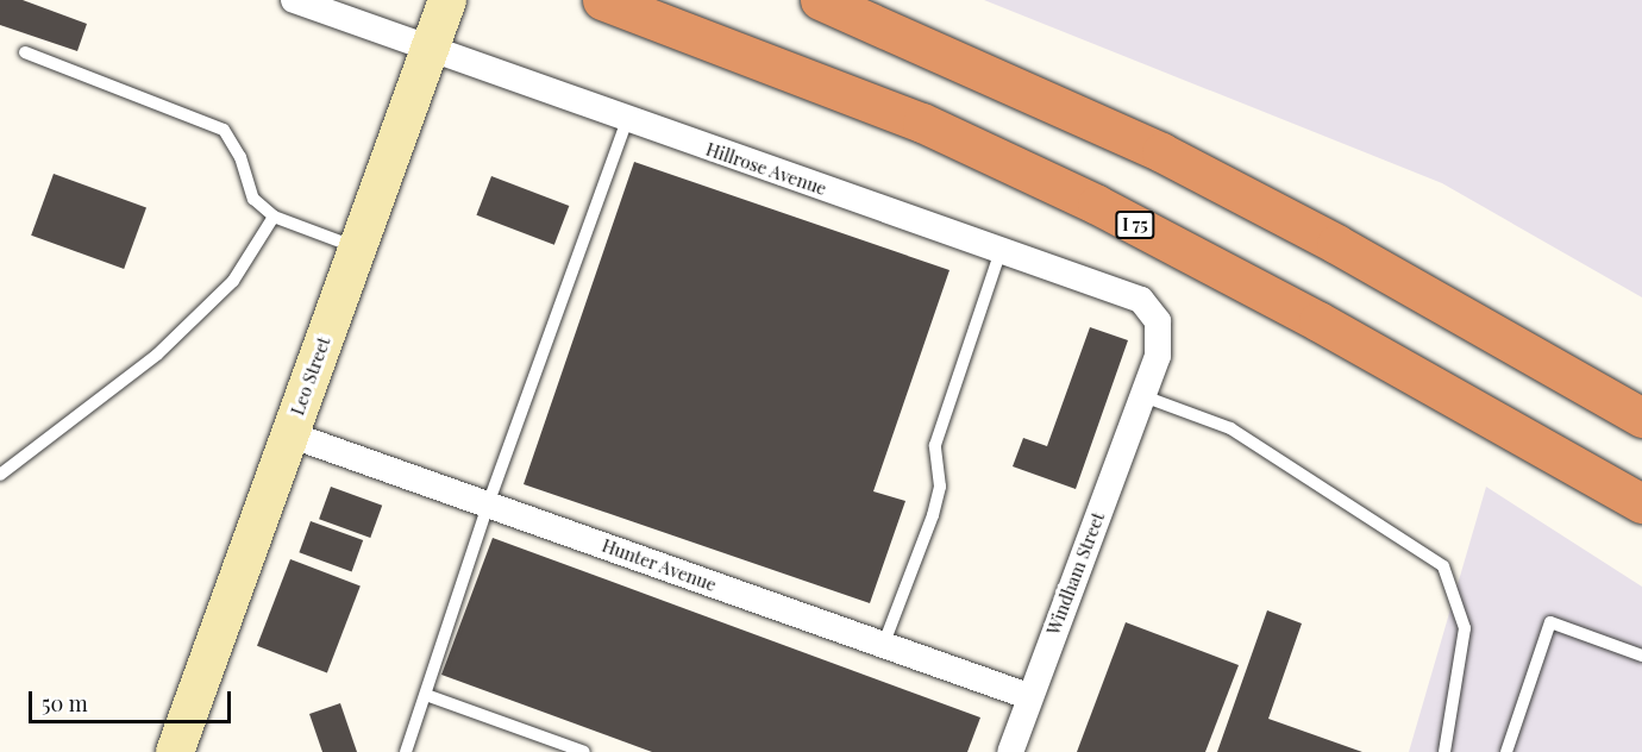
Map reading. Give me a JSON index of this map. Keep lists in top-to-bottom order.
{
  "streets": {
    "highway": ["I 75"],
    "street": [
      "Hillrose Avenue",
      "Leo Street",
      "Hunter Avenue",
      "Windham Street"
    ]
  },
  "crossings": [
    ["Hillrose Avenue", "Leo Street"],
    ["Hillrose Avenue", "Windham Street"],
    ["Leo Street", "Hunter Avenue"],
    ["Hunter Avenue", "Windham Street"]
  ],
  "scale_bar": "50 m"
}
